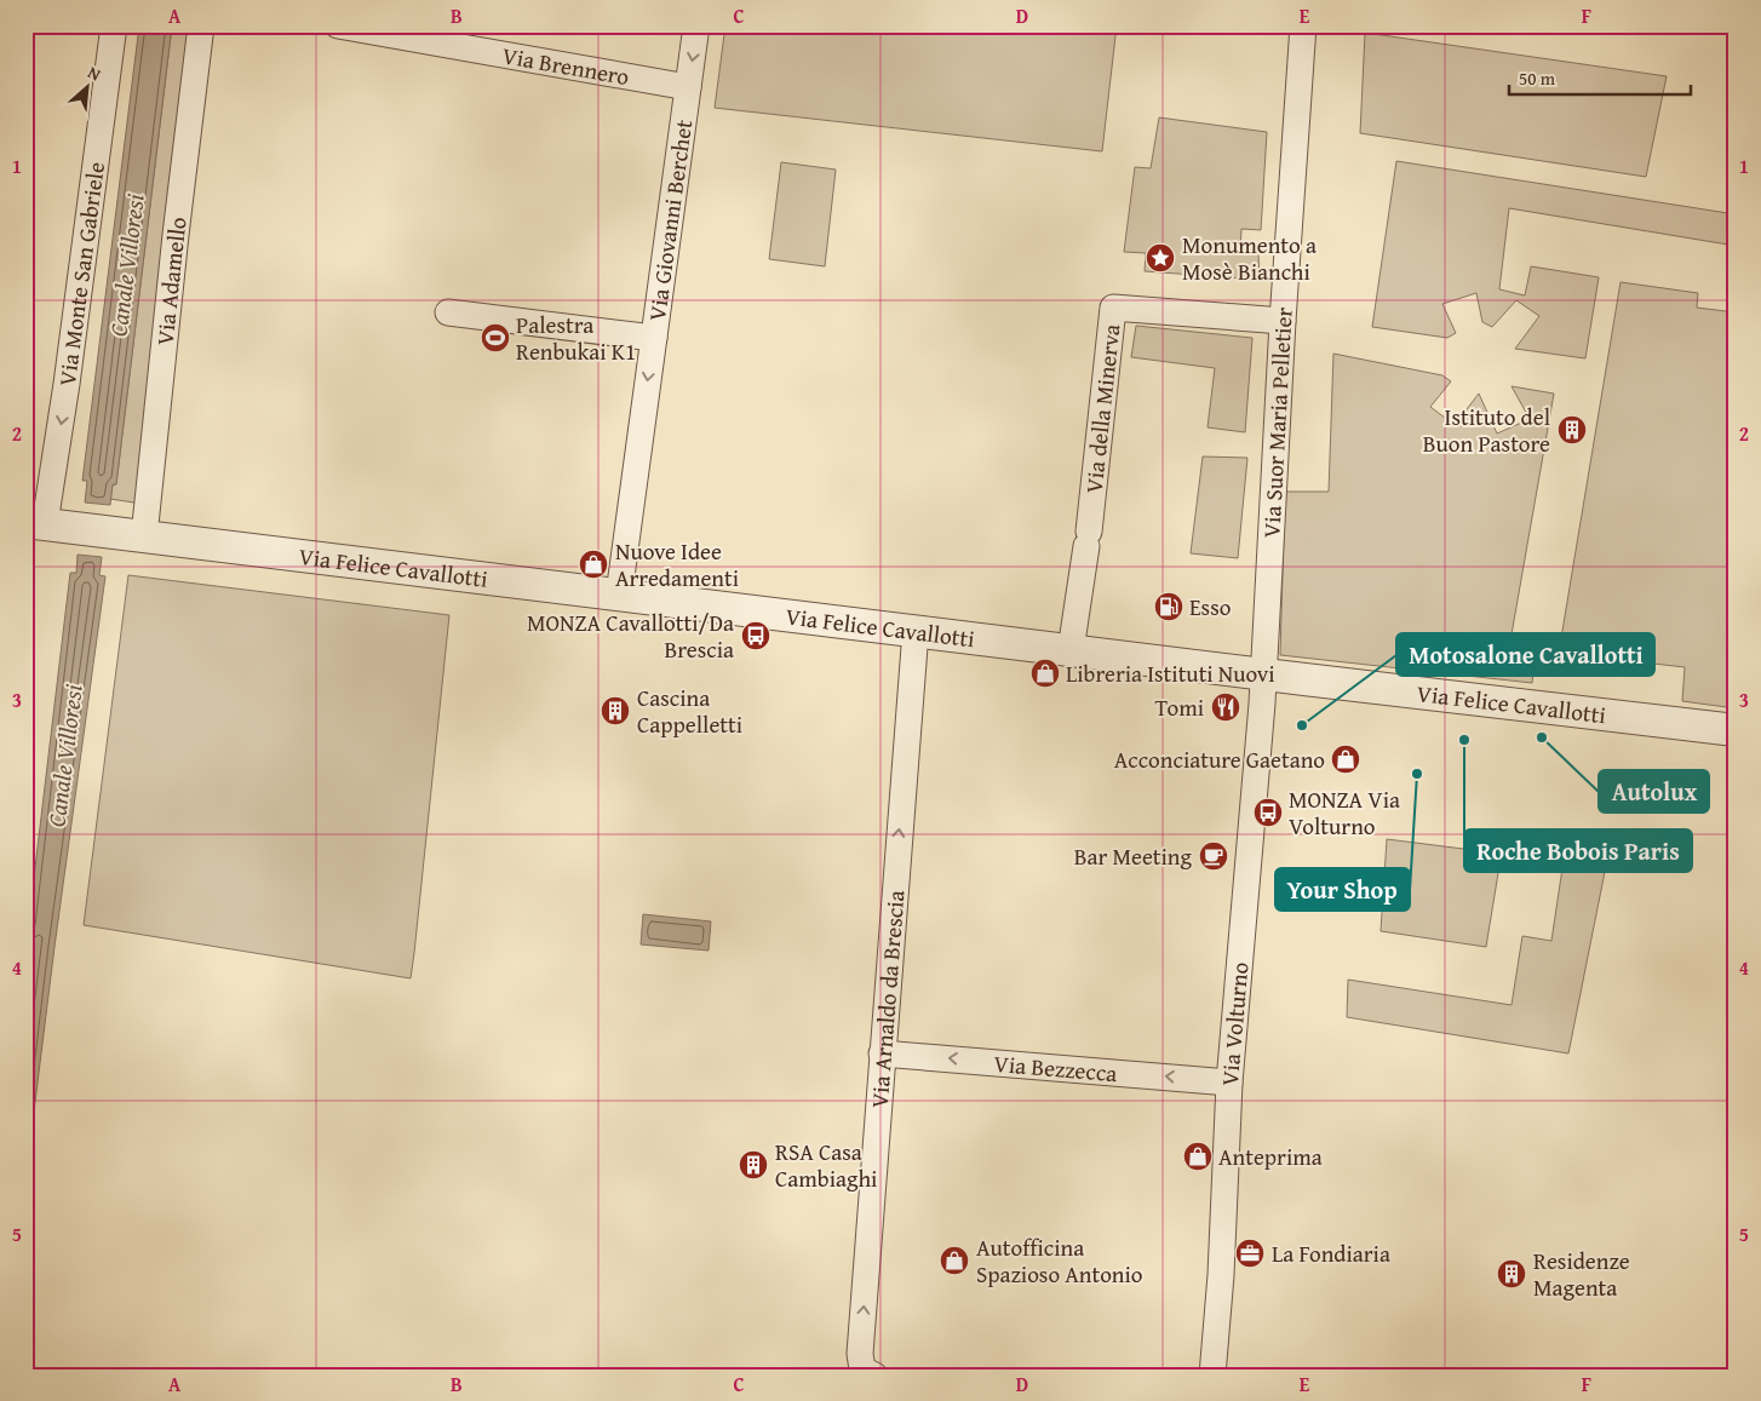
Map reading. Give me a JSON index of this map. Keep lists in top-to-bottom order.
{
  "streets": {
    "street": [
      "Via Brennero",
      "Via Giovanni Berchet",
      "Via Monte San Gabriele",
      "Via Adamello",
      "Via della Minerva",
      "Via Suor Maria Pelletier",
      "Via Felice Cavallotti",
      "Via Arnaldo da Brescia",
      "Via Volturno",
      "Via Bezzecca"
    ]
  },
  "crossings": [
    ["Via Brennero", "Via Giovanni Berchet"],
    ["Via Giovanni Berchet", "Via Felice Cavallotti"],
    ["Via Monte San Gabriele", "Via Felice Cavallotti"],
    ["Via Adamello", "Via Felice Cavallotti"],
    ["Via della Minerva", "Via Suor Maria Pelletier"],
    ["Via della Minerva", "Via Felice Cavallotti"],
    ["Via Suor Maria Pelletier", "Via Felice Cavallotti"],
    ["Via Suor Maria Pelletier", "Via Volturno"],
    ["Via Felice Cavallotti", "Via Arnaldo da Brescia"],
    ["Via Felice Cavallotti", "Via Volturno"],
    ["Via Arnaldo da Brescia", "Via Bezzecca"],
    ["Via Volturno", "Via Bezzecca"]
  ],
  "one_way": [
    "Via Giovanni Berchet",
    "Via Monte San Gabriele",
    "Via Arnaldo da Brescia",
    "Via Bezzecca"
  ],
  "water": ["Canale Villoresi"],
  "places": {
    "place": ["Monumento a Mosè Bianchi"],
    "sports": ["Palestra Renbukai K1"],
    "building": [
      "Istituto del Buon Pastore",
      "Cascina Cappelletti",
      "RSA Casa Cambiaghi",
      "Residenze Magenta"
    ],
    "shop": [
      "Nuove Idee Arredamenti",
      "Libreria Istituti Nuovi",
      "Acconciature Gaetano",
      "Anteprima",
      "Autofficina Spazioso Antonio"
    ],
    "fuel station": ["Esso"],
    "bus stop": ["MONZA Cavallotti/Da Brescia", "MONZA Via Volturno"],
    "restaurant": ["Tomi"],
    "other": [
      "Motosalone Cavallotti",
      "Autolux",
      "Roche Bobois Paris",
      "Your Shop"
    ],
    "cafe": ["Bar Meeting"],
    "office": ["La Fondiaria"]
  },
  "scale_bar": "50 m",
  "north": "top right",
  "grid": {
    "columns": [
      "A",
      "B",
      "C",
      "D",
      "E",
      "F"
    ],
    "rows": [
      "1",
      "2",
      "3",
      "4",
      "5"
    ]
  }
}
